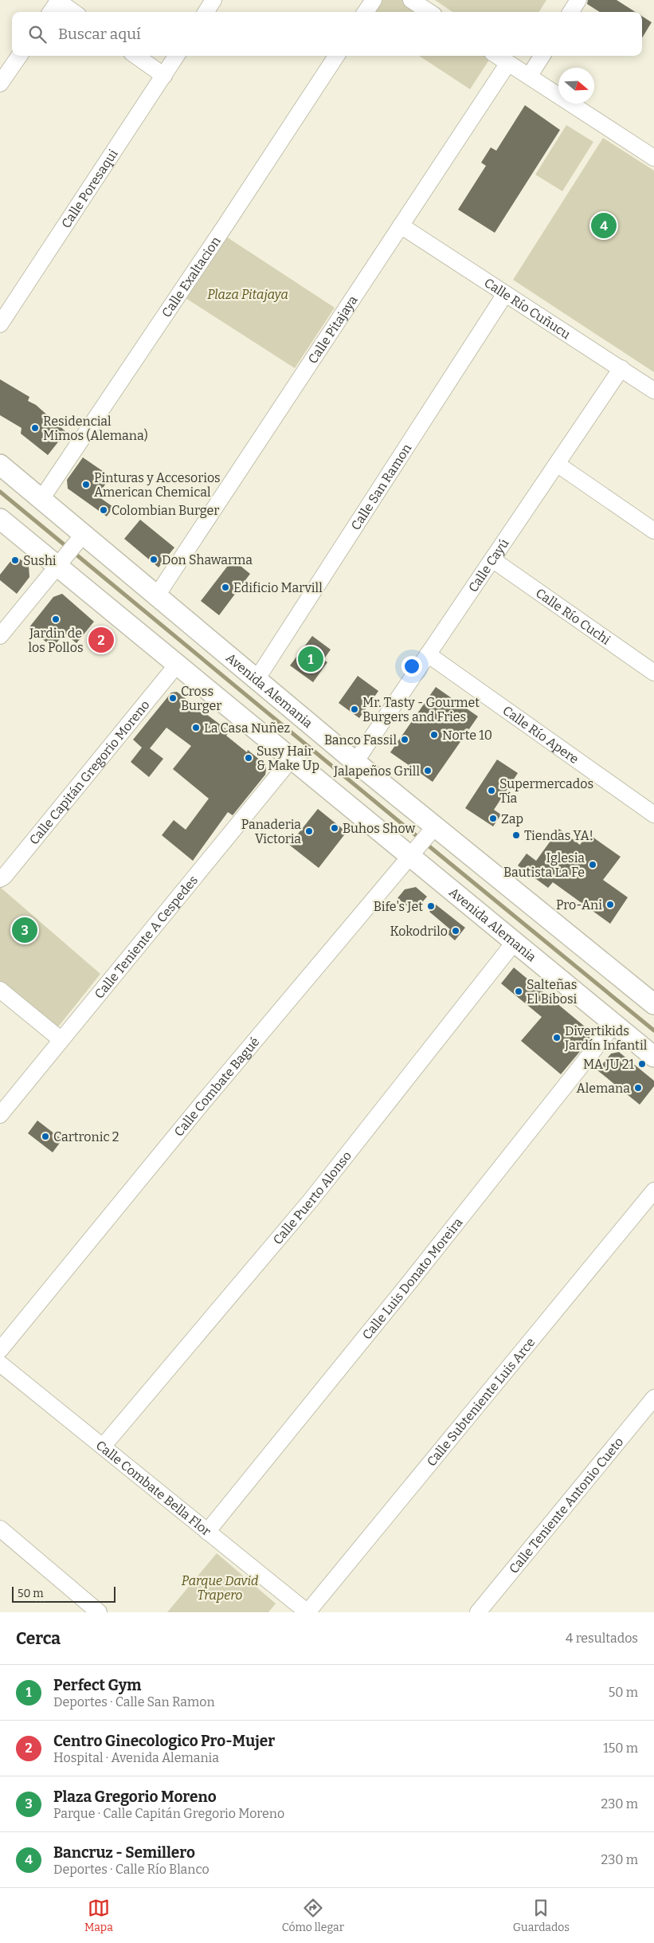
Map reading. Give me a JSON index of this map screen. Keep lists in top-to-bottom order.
{
  "streets": {
    "main road": ["Avenida Alemania"],
    "street": [
      "Calle Poresaqui",
      "Calle Exaltacion",
      "Calle Río Cuñucu",
      "Calle Pitajaya",
      "Calle San Ramon",
      "Calle Cayú",
      "Calle Río Cuchi",
      "Calle Río Apere",
      "Calle Capitán Gregorio Moreno",
      "Calle Teniente A Cespedes",
      "Calle Combate Bagué",
      "Calle Puerto Alonso",
      "Calle Luis Donato Moreira",
      "Calle Subteniente Luis Arce",
      "Calle Combate Bella Flor",
      "Calle Teniente Antonio Cueto"
    ]
  },
  "crossings": [
    ["Calle Exaltacion", "Avenida Alemania"],
    ["Calle Río Cuñucu", "Calle Pitajaya"],
    ["Calle Río Cuñucu", "Calle San Ramon"],
    ["Calle Río Cuñucu", "Calle Cayú"],
    ["Calle Pitajaya", "Avenida Alemania"],
    ["Calle San Ramon", "Avenida Alemania"],
    ["Calle Cayú", "Calle Río Cuchi"],
    ["Calle Cayú", "Avenida Alemania"],
    ["Calle Cayú", "Calle Río Apere"],
    ["Avenida Alemania", "Calle Capitán Gregorio Moreno"],
    ["Avenida Alemania", "Calle Teniente A Cespedes"],
    ["Avenida Alemania", "Calle Combate Bagué"],
    ["Avenida Alemania", "Calle Puerto Alonso"],
    ["Avenida Alemania", "Calle Luis Donato Moreira"],
    ["Calle Puerto Alonso", "Calle Combate Bella Flor"],
    ["Calle Luis Donato Moreira", "Calle Combate Bella Flor"],
    ["Calle Subteniente Luis Arce", "Calle Combate Bella Flor"]
  ],
  "parks": ["Plaza Pitajaya", "Parque David Trapero"],
  "places": [
    "Residencial Mimos (Alemana)",
    "Pinturas y Accesorios American Chemical",
    "Colombian Burger",
    "Don Shawarma",
    "Sushi",
    "Edificio Marvill",
    "Jardin de los Pollos",
    "Cross Burger",
    "Mr. Tasty - Gourmet Burgers and Fries",
    "La Casa Nuñez",
    "Norte 10",
    "Banco Fassil",
    "Susy Hair & Make Up",
    "Jalapeños Grill",
    "Supermercados Tía",
    "Zap",
    "Buhos Show",
    "Panaderia Victoria",
    "Tiendas YA!",
    "Iglesia Bautista La Fe",
    "Pro-Ani",
    "Bife's Jet",
    "Kokodrilo",
    "Salteñas El Bibosi",
    "Divertikids Jardín Infantil",
    "MA JU 21",
    "Alemana",
    "Cartronic 2"
  ],
  "scale_bar": "50 m",
  "north": "right",
  "page": {
    "search": "Buscar aquí",
    "pins": [
      "4",
      "2",
      "1",
      "3"
    ],
    "scale": "50 m",
    "heading": ["Cerca", "4 resultados"],
    "list": [
      {
        "mark": "1",
        "name": "Perfect Gym",
        "note": "Deportes · Calle San Ramon",
        "value": "50 m"
      },
      {
        "mark": "2",
        "name": "Centro Ginecologico Pro-Mujer",
        "note": "Hospital · Avenida Alemania",
        "value": "150 m"
      },
      {
        "mark": "3",
        "name": "Plaza Gregorio Moreno",
        "note": "Parque · Calle Capitán Gregorio Moreno",
        "value": "230 m"
      },
      {
        "mark": "4",
        "name": "Bancruz - Semillero",
        "note": "Deportes · Calle Río Blanco",
        "value": "230 m"
      }
    ],
    "nav": ["Mapa", "Cómo llegar", "Guardados"]
  }
}
